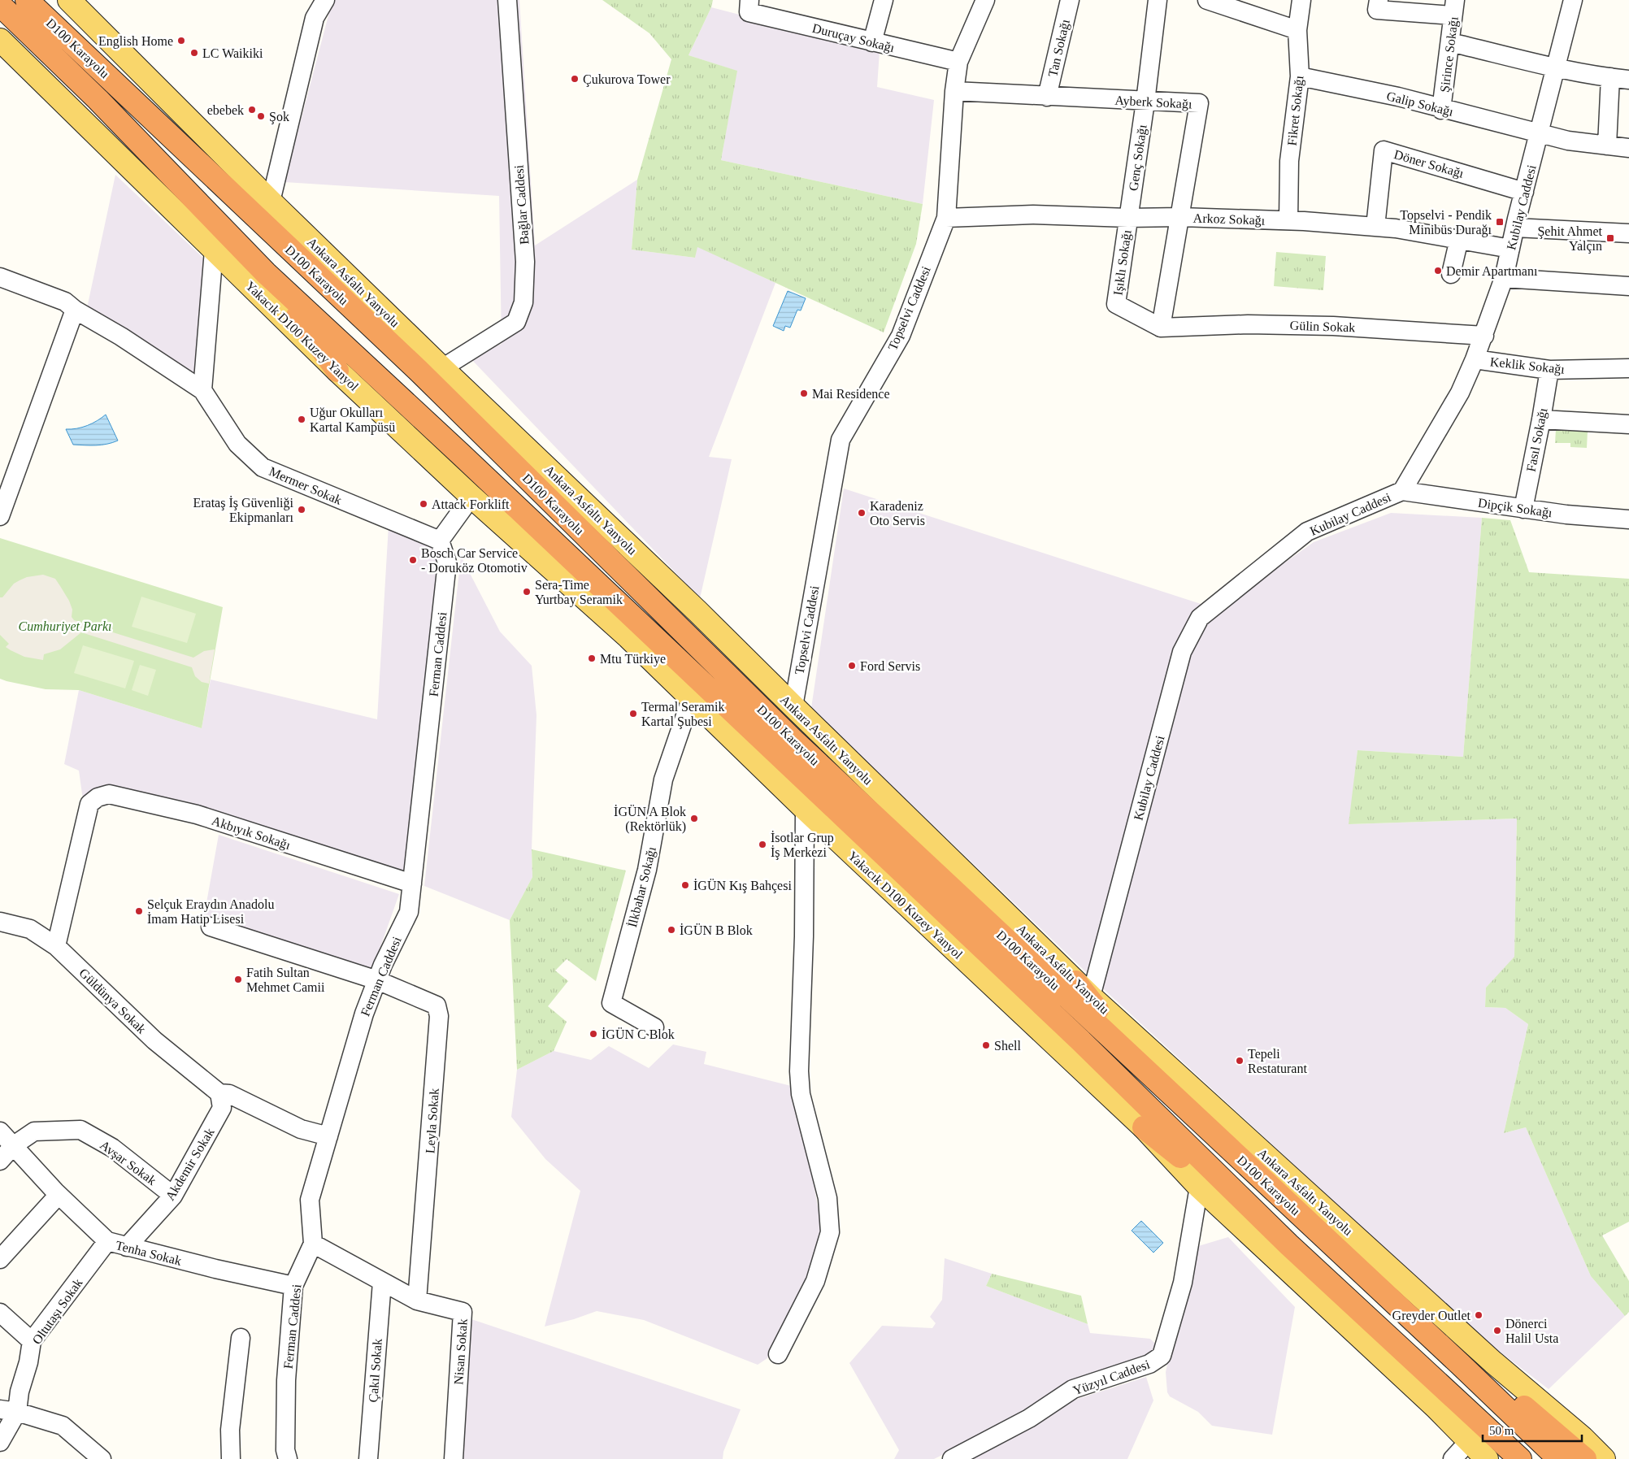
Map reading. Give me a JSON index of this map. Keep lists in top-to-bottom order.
{
  "streets": {
    "highway": ["D100 Karayolu"],
    "main road": ["Ankara Asfaltı Yanyolu", "Yakacık D100 Kuzey Yanyol"],
    "street": [
      "Duruçay Sokağı",
      "Tan Sokağı",
      "Şirince Sokağı",
      "Ayberk Sokağı",
      "Galip Sokağı",
      "Fikret Sokağı",
      "Genç Sokağı",
      "Döner Sokağı",
      "Bağlar Caddesi",
      "Kubilay Caddesi",
      "Arkoz Sokağı",
      "Işıklı Sokağı",
      "Topselvi Caddesi",
      "Gülin Sokak",
      "Keklik Sokağı",
      "Fasıl Sokağı",
      "Mermer Sokak",
      "Dipçik Sokağı",
      "Ferman Caddesi",
      "Akbıyık Sokağı",
      "İlkbahar Sokağı",
      "Güldünya Sokak",
      "Leyla Sokak",
      "Avşar Sokak",
      "Akdemir Sokak",
      "Tenha Sokak",
      "Oltutaşı Sokak",
      "Nisan Sokak",
      "Çakıl Sokak",
      "Yüzyıl Caddesi"
    ]
  },
  "crossings": [
    ["Duruçay Sokağı", "Topselvi Caddesi"],
    ["Tan Sokağı", "Ayberk Sokağı"],
    ["Şirince Sokağı", "Galip Sokağı"],
    ["Ayberk Sokağı", "Genç Sokağı"],
    ["Ayberk Sokağı", "Arkoz Sokağı"],
    ["Ayberk Sokağı", "Işıklı Sokağı"],
    ["Ayberk Sokağı", "Topselvi Caddesi"],
    ["Ayberk Sokağı", "Gülin Sokak"],
    ["Galip Sokağı", "Fikret Sokağı"],
    ["Galip Sokağı", "Kubilay Caddesi"],
    ["Fikret Sokağı", "Arkoz Sokağı"],
    ["Genç Sokağı", "Arkoz Sokağı"],
    ["Genç Sokağı", "Işıklı Sokağı"],
    ["Döner Sokağı", "Kubilay Caddesi"],
    ["Döner Sokağı", "Arkoz Sokağı"],
    ["Bağlar Caddesi", "Ankara Asfaltı Yanyolu"],
    ["Kubilay Caddesi", "Arkoz Sokağı"],
    ["Kubilay Caddesi", "Ankara Asfaltı Yanyolu"],
    ["Kubilay Caddesi", "Gülin Sokak"],
    ["Kubilay Caddesi", "Keklik Sokağı"],
    ["Kubilay Caddesi", "Dipçik Sokağı"],
    ["Arkoz Sokağı", "Işıklı Sokağı"],
    ["Arkoz Sokağı", "Topselvi Caddesi"],
    ["Işıklı Sokağı", "Gülin Sokak"],
    ["Ankara Asfaltı Yanyolu", "Topselvi Caddesi"],
    ["Yakacık D100 Kuzey Yanyol", "İlkbahar Sokağı"],
    ["Keklik Sokağı", "Fasıl Sokağı"],
    ["Fasıl Sokağı", "Dipçik Sokağı"],
    ["Mermer Sokak", "Ferman Caddesi"],
    ["Ferman Caddesi", "Akbıyık Sokağı"],
    ["Ferman Caddesi", "Leyla Sokak"],
    ["Ferman Caddesi", "Tenha Sokak"],
    ["Ferman Caddesi", "Nisan Sokak"],
    ["Akbıyık Sokağı", "Güldünya Sokak"],
    ["Güldünya Sokak", "Akdemir Sokak"],
    ["Leyla Sokak", "Nisan Sokak"],
    ["Avşar Sokak", "Akdemir Sokak"],
    ["Avşar Sokak", "Tenha Sokak"],
    ["Akdemir Sokak", "Tenha Sokak"],
    ["Tenha Sokak", "Oltutaşı Sokak"],
    ["Nisan Sokak", "Çakıl Sokak"]
  ],
  "parks": ["Cumhuriyet Parkı"],
  "places": {
    "other": [
      "English Home",
      "LC Waikiki",
      "Çukurova Tower",
      "ebebek",
      "Şok",
      "Demir Apartmanı",
      "Mai Residence",
      "Uğur Okulları Kartal Kampüsü",
      "Attack Forklift",
      "Erataş İş Güvenliği Ekipmanları",
      "Karadeniz Oto Servis",
      "Bosch Car Service - Doruköz Otomotiv",
      "Sera-Time Yurtbay Seramik",
      "Mtu Türkiye",
      "Ford Servis",
      "Termal Seramik Kartal Şubesi",
      "İGÜN A Blok (Rektörlük)",
      "İsotlar Grup İş Merkezi",
      "İGÜN Kış Bahçesi",
      "Selçuk Eraydın Anadolu İmam Hatip Lisesi",
      "İGÜN B Blok",
      "Fatih Sultan Mehmet Camii",
      "İGÜN C Blok",
      "Shell",
      "Tepeli Restaturant",
      "Greyder Outlet",
      "Dönerci Halil Usta"
    ],
    "transit": ["Topselvi - Pendik Minibüs Durağı", "Şehit Ahmet Yalçın"]
  },
  "scale_bar": "50 m"
}
